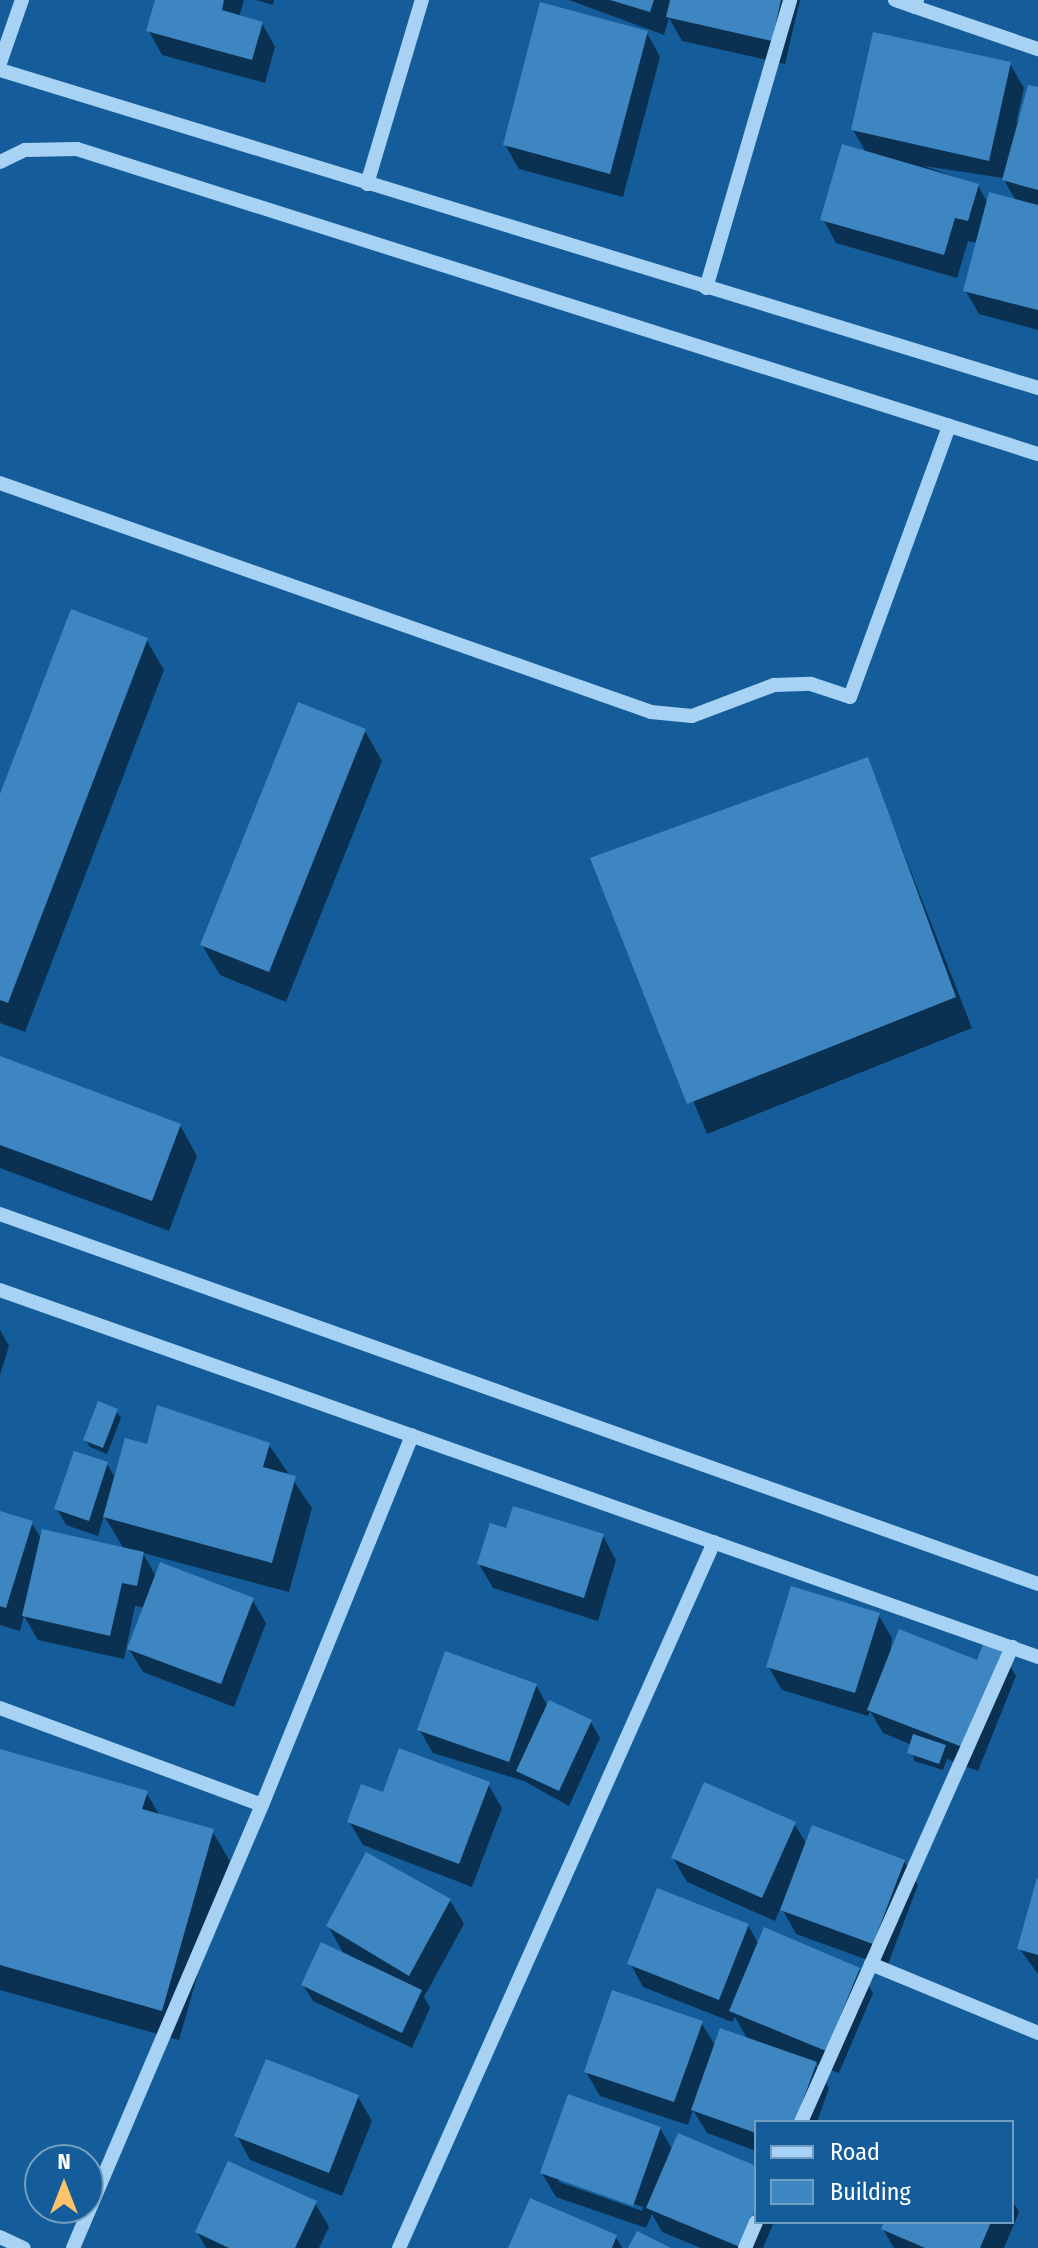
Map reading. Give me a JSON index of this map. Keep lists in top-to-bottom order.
{
  "legend": ["Road", "Building"],
  "north": "top"
}
